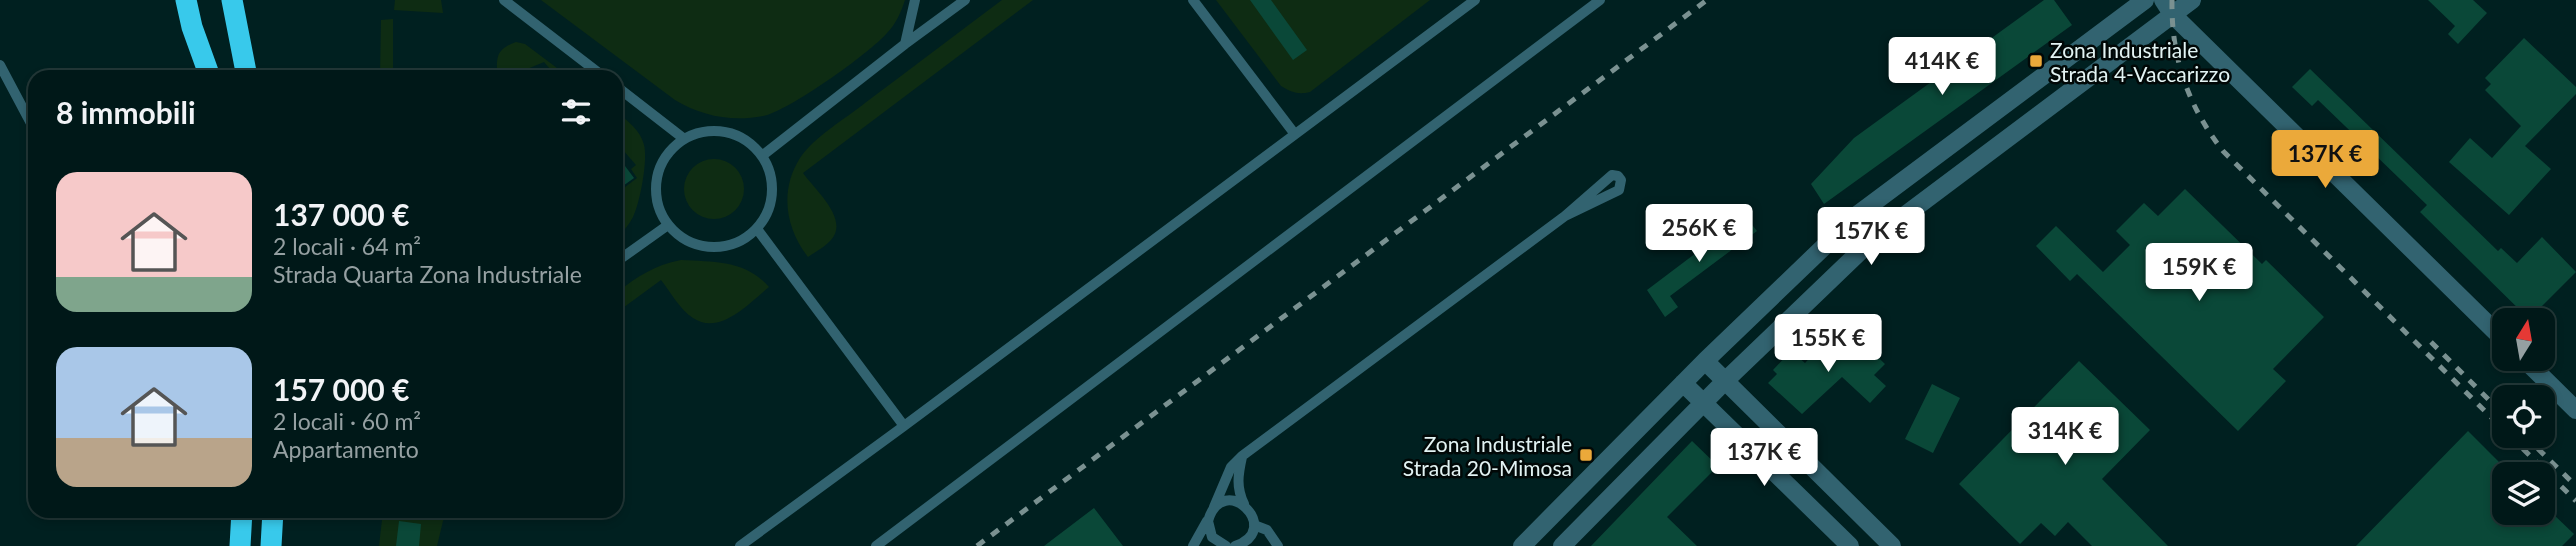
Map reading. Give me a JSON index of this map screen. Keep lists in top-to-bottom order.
{
  "places": {
    "transit": ["Zona Industriale Strada 4-Vaccarizzo", "Zona Industriale Strada 20-Mimosa"]
  },
  "north": "top",
  "page": {
    "price": [
      "414K €",
      "137K €",
      "256K €",
      "157K €",
      "159K €",
      "155K €",
      "314K €",
      "137K €"
    ],
    "heading": "8 immobili",
    "list": [
      {
        "name": "137 000 €",
        "note": "2 locali · 64 m² · Strada Quarta Zona Industriale"
      },
      {
        "name": "157 000 €",
        "note": "2 locali · 60 m² · Appartamento"
      }
    ]
  }
}
